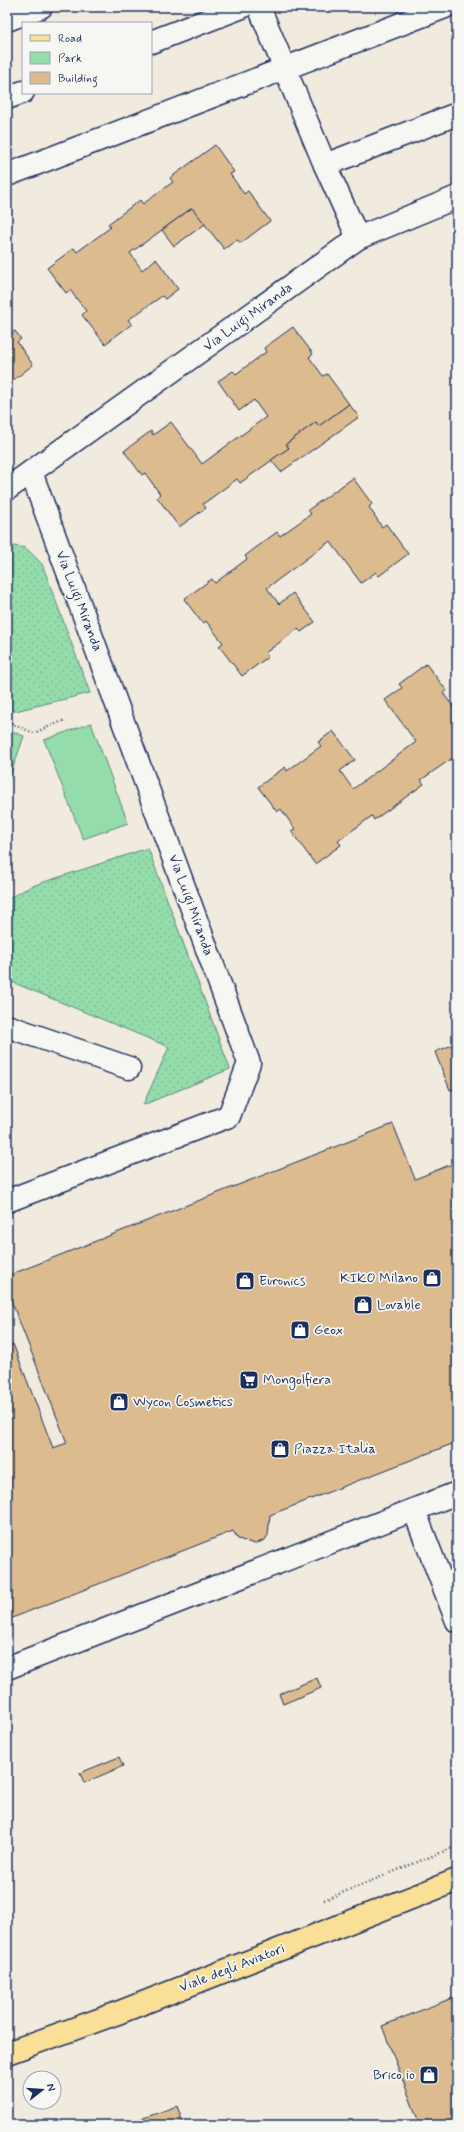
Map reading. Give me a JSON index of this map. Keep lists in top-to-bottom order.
{
  "streets": {
    "main road": ["Viale degli Aviatori"],
    "street": ["Via Luigi Miranda"]
  },
  "places": {
    "shop": [
      "KIKO Milano",
      "Euronics",
      "Lovable",
      "Geox",
      "Wycon Cosmetics",
      "Piazza Italia",
      "Brico io"
    ],
    "supermarket": ["Mongolfiera"]
  },
  "legend": ["Road", "Park", "Building"],
  "north": "right"
}
